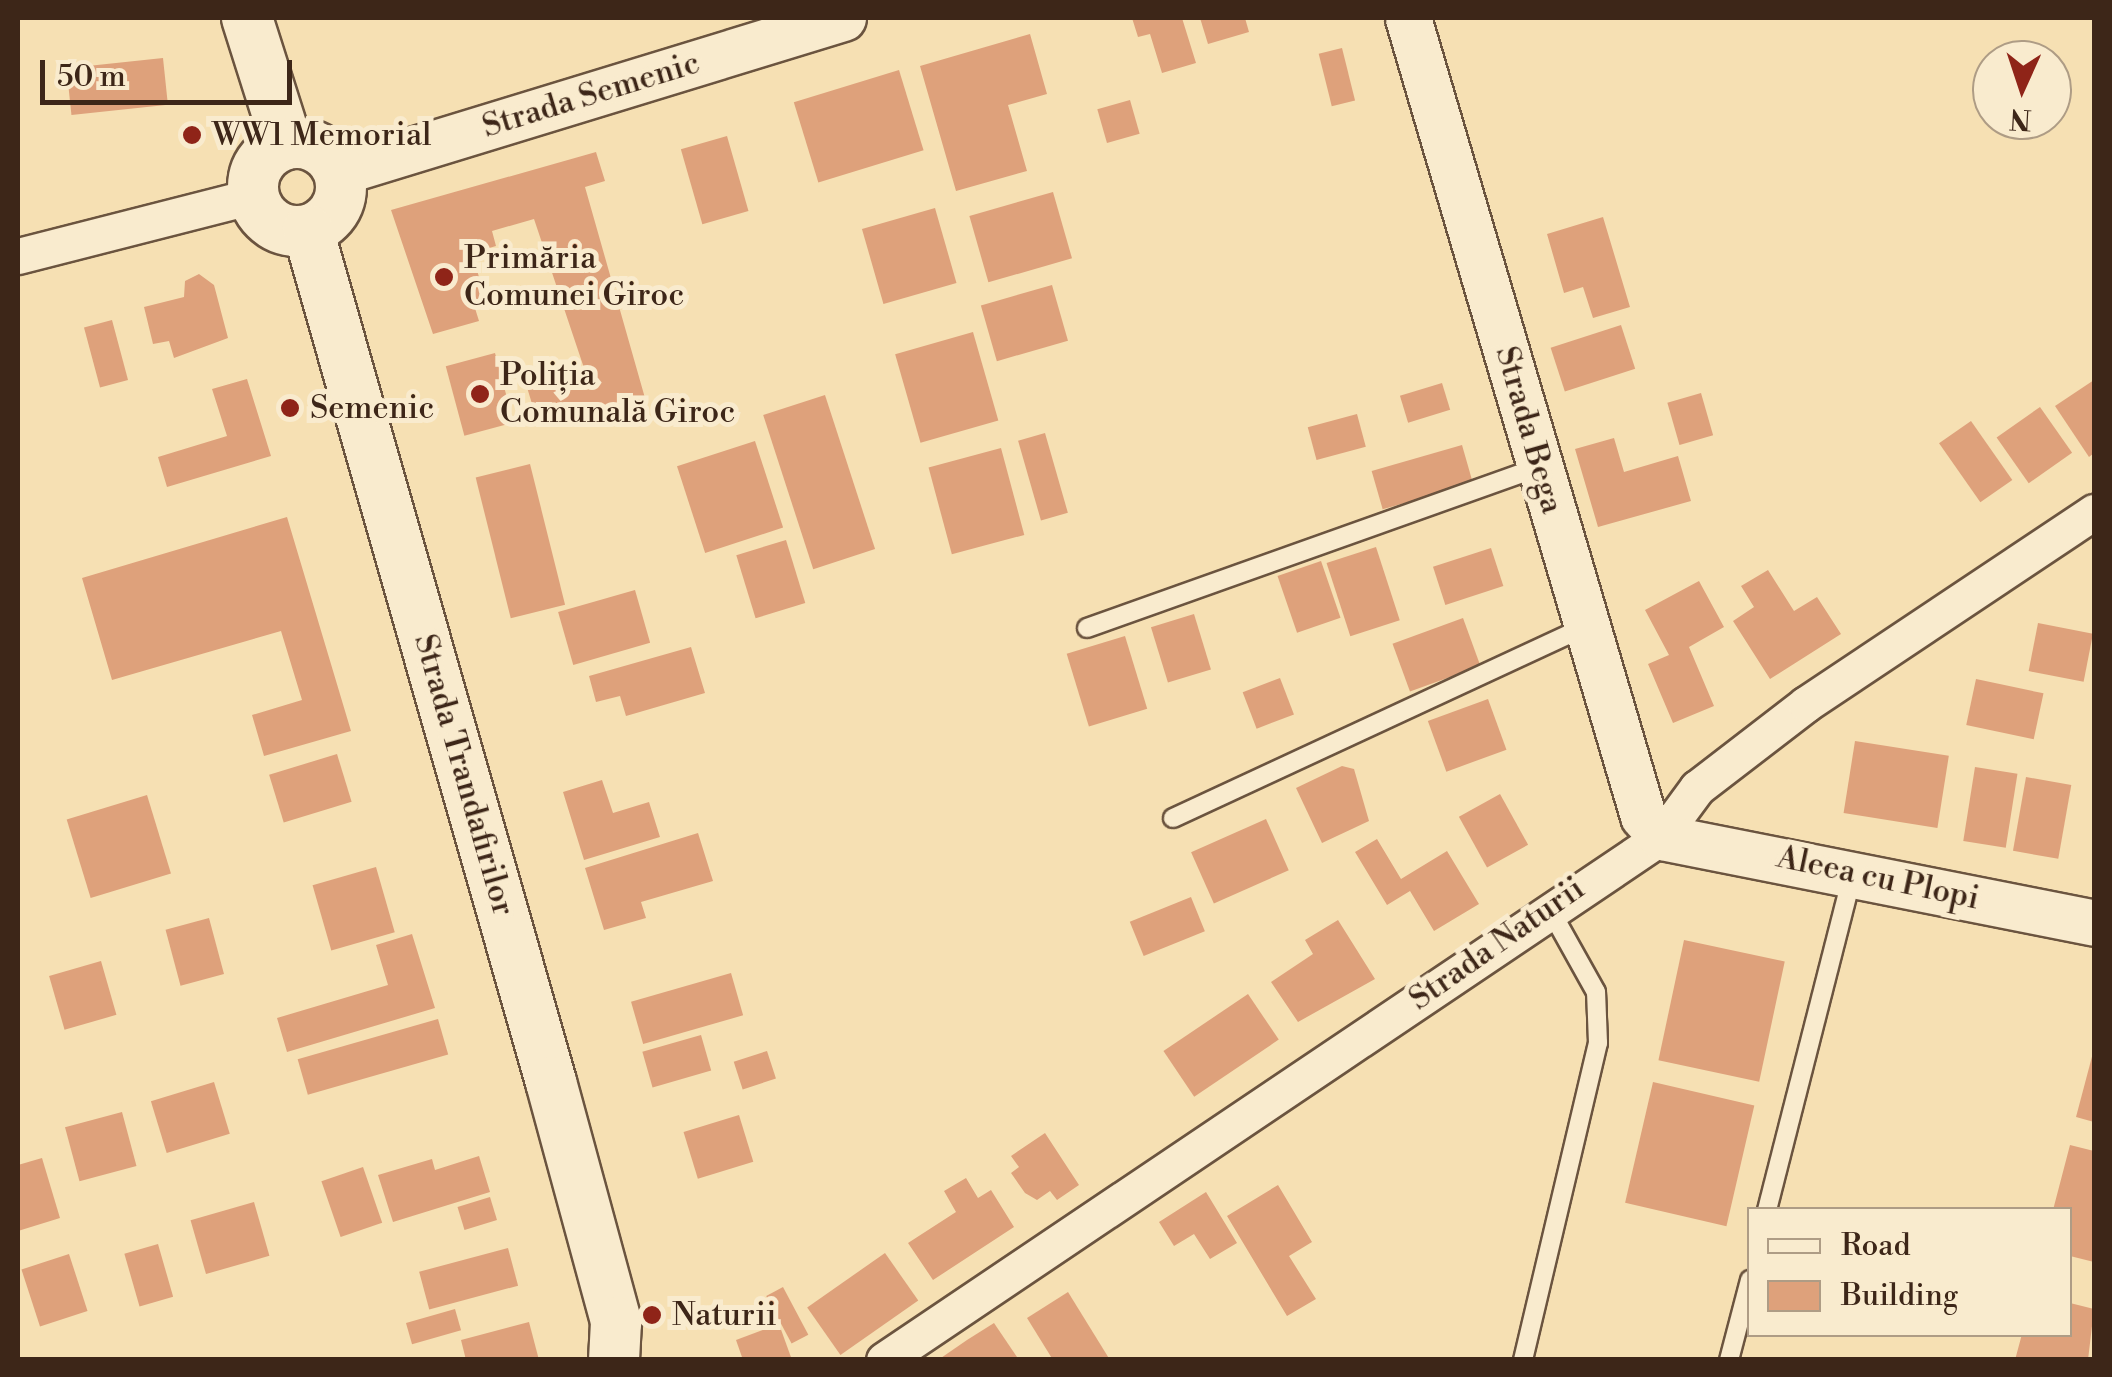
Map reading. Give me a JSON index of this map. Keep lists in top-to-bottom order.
{
  "streets": {
    "main road": ["Strada Trandafirilor"],
    "street": [
      "Strada Semenic",
      "Strada Bega",
      "Aleea cu Plopi",
      "Strada Naturii"
    ]
  },
  "crossings": [
    ["Strada Semenic", "Strada Trandafirilor"],
    ["Strada Bega", "Aleea cu Plopi"],
    ["Strada Bega", "Strada Naturii"],
    ["Aleea cu Plopi", "Strada Naturii"]
  ],
  "places": [
    "WW1 Memorial",
    "Primăria Comunei Giroc",
    "Poliția Comunală Giroc",
    "Semenic",
    "Naturii"
  ],
  "legend": ["Road", "Building"],
  "scale_bar": "50 m",
  "north": "bottom"
}
